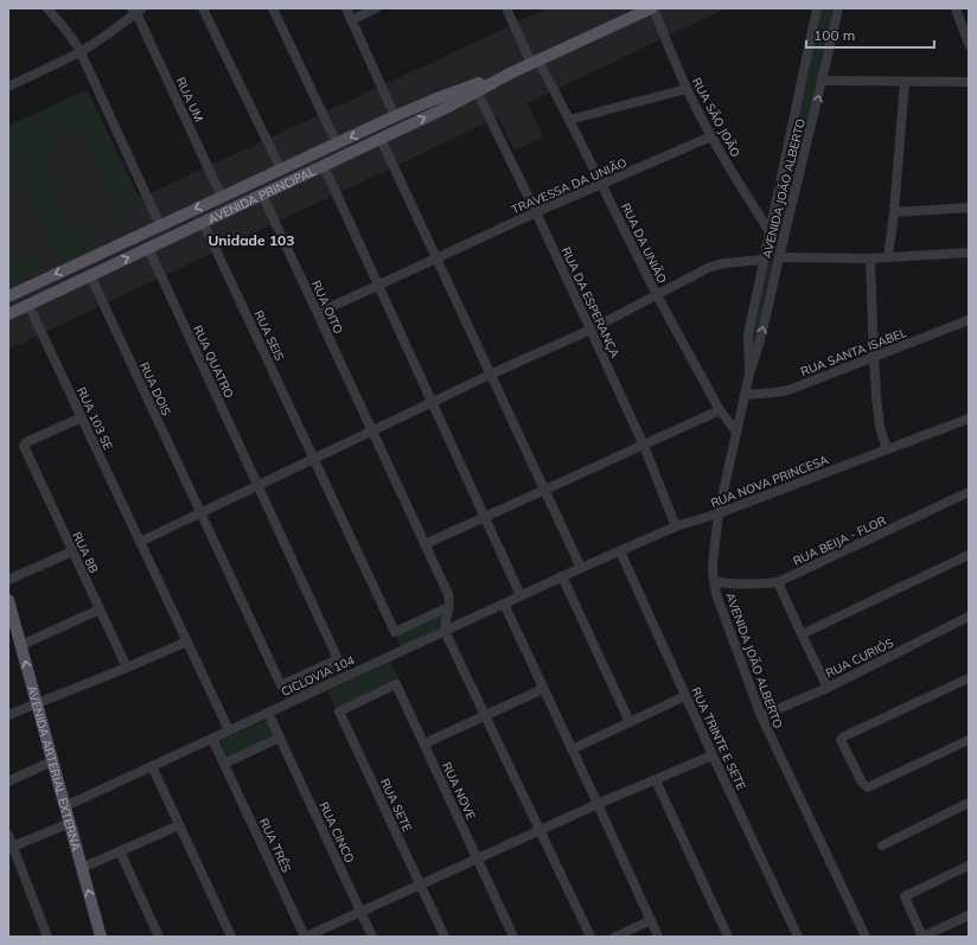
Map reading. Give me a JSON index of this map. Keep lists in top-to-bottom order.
{
  "streets": {
    "main road": ["AVENIDA PRINCIPAL", "AVENIDA ARTERIAL EXTERNA"],
    "street": [
      "RUA UM",
      "RUA SÃO JOÃO",
      "TRAVESSA DA UNIÃO",
      "AVENIDA JOÃO ALBERTO",
      "RUA DA UNIÃO",
      "RUA DA ESPERANÇA",
      "RUA OITO",
      "RUA SEIS",
      "RUA SANTA ISABEL",
      "RUA QUATRO",
      "RUA DOIS",
      "RUA 103 SE",
      "RUA NOVA PRINCESA",
      "RUA BEIJA - FLOR",
      "RUA 8B",
      "RUA CURIÓS",
      "CICLOVIA 104",
      "RUA TRINTE E SETE",
      "RUA NOVE",
      "RUA SETE",
      "RUA CINCO",
      "RUA TRÊS"
    ]
  },
  "crossings": [
    ["RUA UM", "AVENIDA PRINCIPAL"],
    ["RUA SÃO JOÃO", "TRAVESSA DA UNIÃO"],
    ["RUA SÃO JOÃO", "AVENIDA JOÃO ALBERTO"],
    ["RUA SÃO JOÃO", "AVENIDA PRINCIPAL"],
    ["TRAVESSA DA UNIÃO", "RUA DA UNIÃO"],
    ["TRAVESSA DA UNIÃO", "RUA DA ESPERANÇA"],
    ["TRAVESSA DA UNIÃO", "RUA OITO"],
    ["AVENIDA JOÃO ALBERTO", "RUA DA UNIÃO"],
    ["AVENIDA JOÃO ALBERTO", "RUA SANTA ISABEL"],
    ["AVENIDA JOÃO ALBERTO", "RUA NOVA PRINCESA"],
    ["AVENIDA JOÃO ALBERTO", "RUA BEIJA - FLOR"],
    ["AVENIDA JOÃO ALBERTO", "RUA CURIÓS"],
    ["AVENIDA PRINCIPAL", "RUA DA UNIÃO"],
    ["AVENIDA PRINCIPAL", "RUA DA ESPERANÇA"],
    ["AVENIDA PRINCIPAL", "RUA OITO"],
    ["AVENIDA PRINCIPAL", "RUA SEIS"],
    ["AVENIDA PRINCIPAL", "RUA QUATRO"],
    ["AVENIDA PRINCIPAL", "RUA DOIS"],
    ["AVENIDA PRINCIPAL", "RUA 103 SE"],
    ["RUA DA ESPERANÇA", "RUA NOVA PRINCESA"],
    ["RUA OITO", "RUA SEIS"],
    ["RUA OITO", "CICLOVIA 104"],
    ["RUA QUATRO", "RUA DOIS"],
    ["RUA 103 SE", "RUA 8B"],
    ["RUA 103 SE", "CICLOVIA 104"],
    ["RUA NOVA PRINCESA", "CICLOVIA 104"],
    ["RUA NOVA PRINCESA", "RUA TRINTE E SETE"],
    ["CICLOVIA 104", "AVENIDA ARTERIAL EXTERNA"],
    ["CICLOVIA 104", "RUA CINCO"],
    ["CICLOVIA 104", "RUA TRÊS"],
    ["RUA NOVE", "RUA SETE"]
  ],
  "one_way": ["AVENIDA ARTERIAL EXTERNA"],
  "districts": ["Unidade 103"],
  "scale_bar": "100 m"
}
